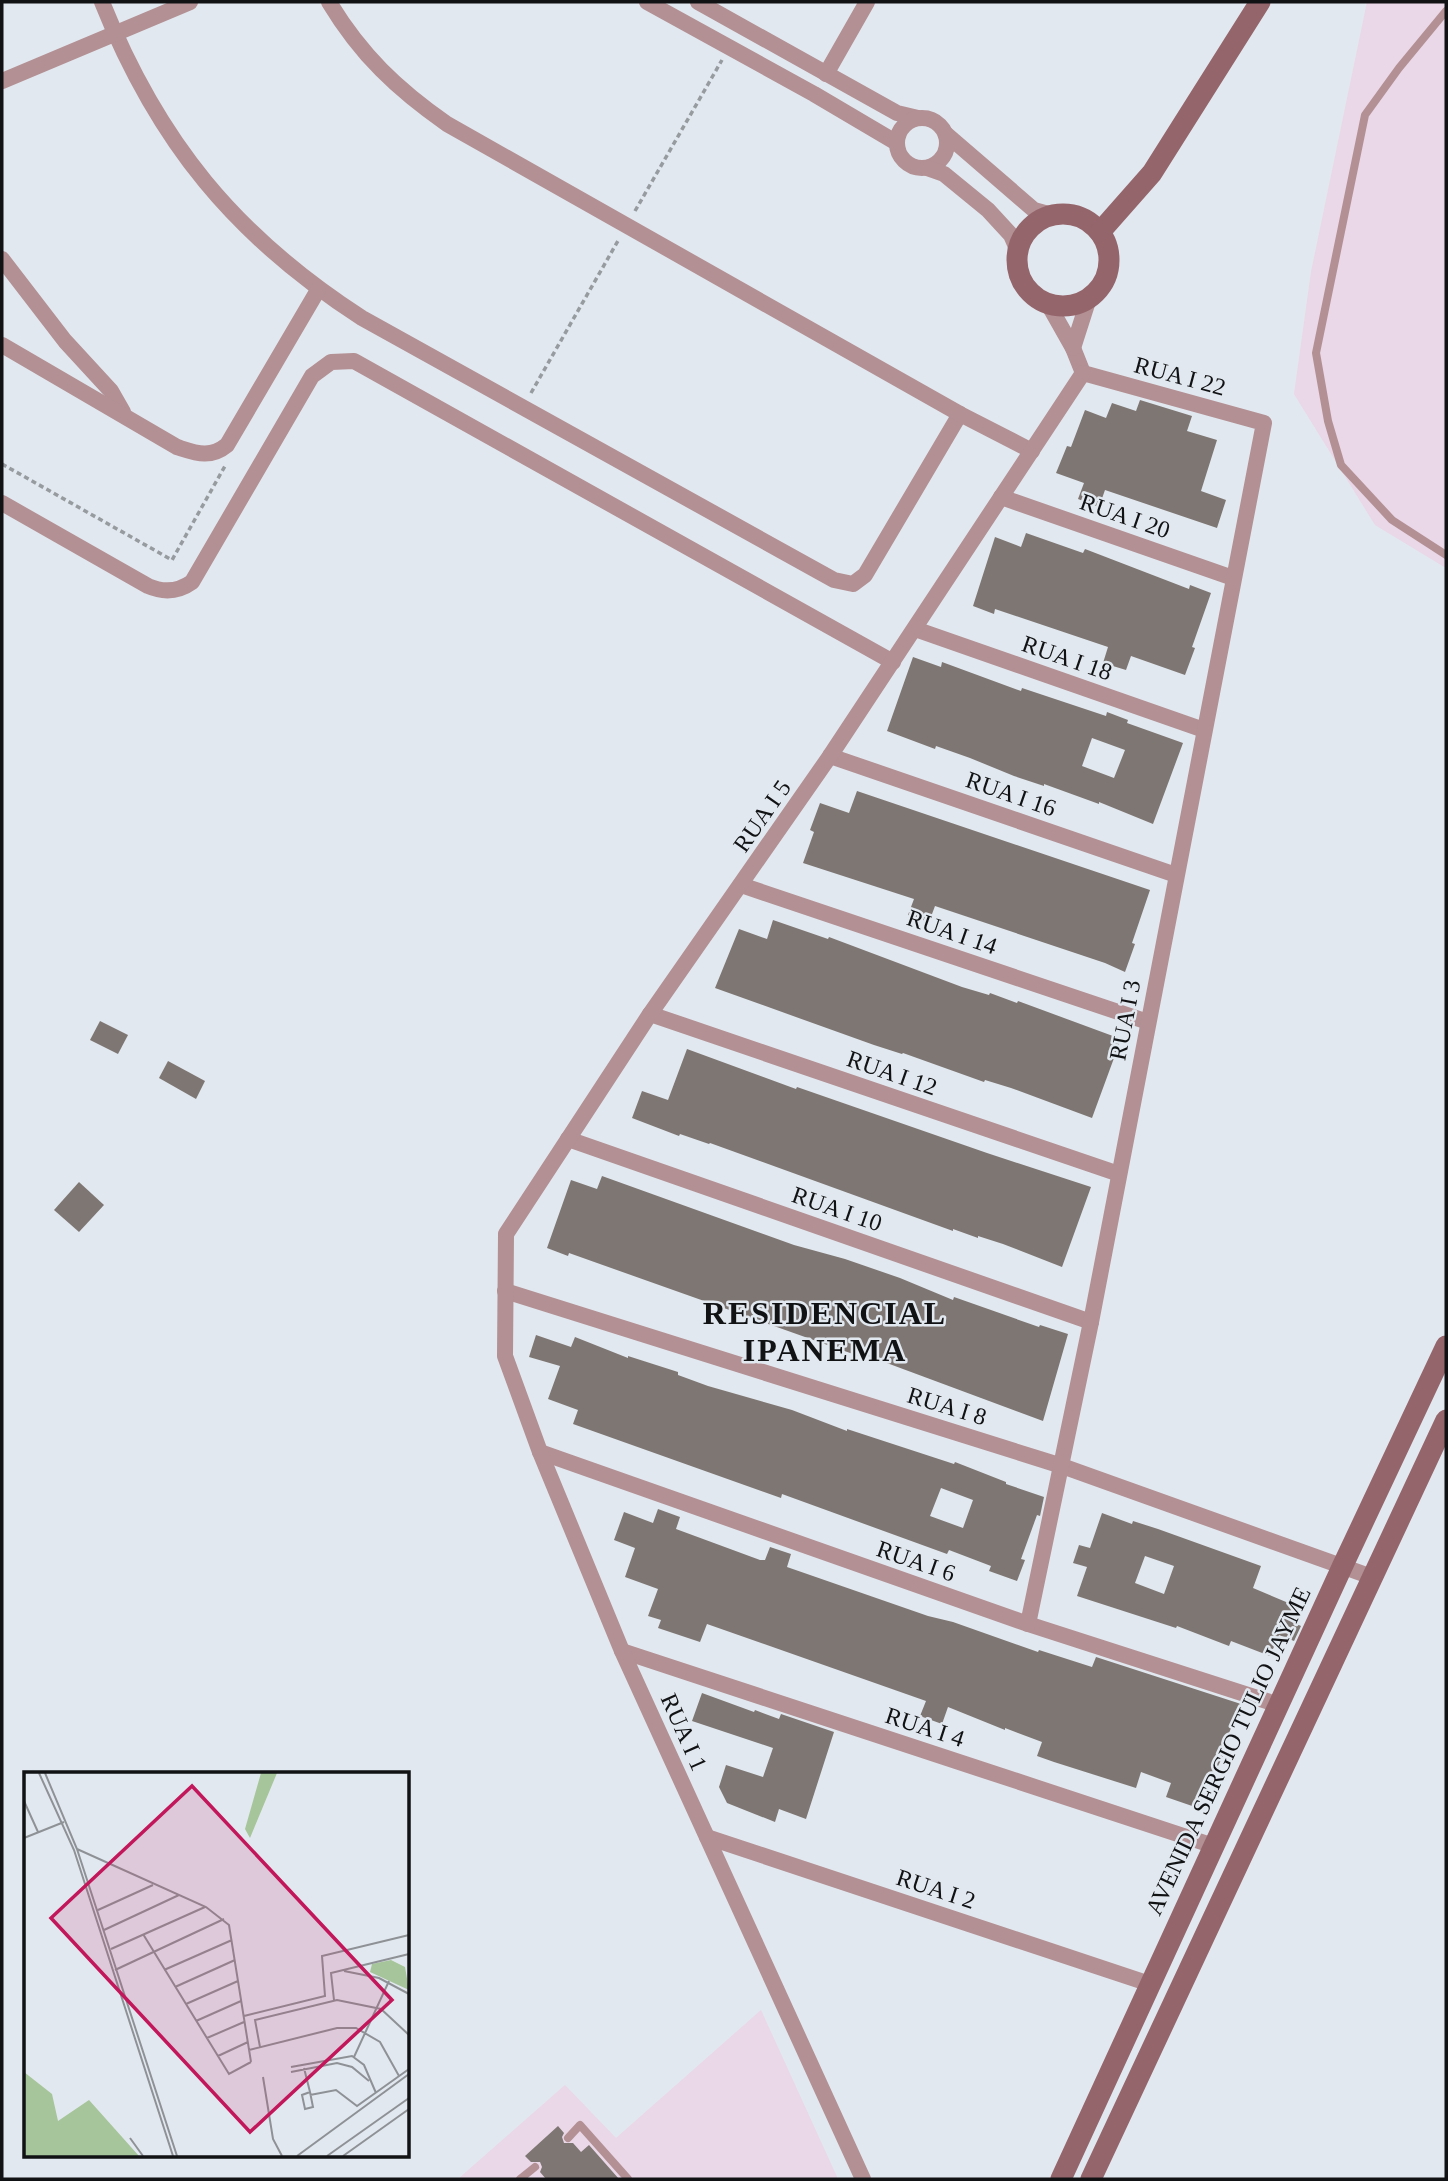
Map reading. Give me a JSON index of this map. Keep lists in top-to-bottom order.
{
  "streets": {
    "street": [
      "RUA I 22",
      "RUA I 20",
      "RUA I 18",
      "RUA I 16",
      "RUA I 5",
      "RUA I 14",
      "RUA I 3",
      "RUA I 12",
      "RUA I 10",
      "RUA I 8",
      "RUA I 6",
      "RUA I 4",
      "RUA I 1",
      "AVENIDA SERGIO TULIO JAYME",
      "RUA I 2"
    ]
  },
  "crossings": [
    ["RUA I 22", "RUA I 5"],
    ["RUA I 22", "RUA I 3"],
    ["RUA I 20", "RUA I 5"],
    ["RUA I 20", "RUA I 3"],
    ["RUA I 18", "RUA I 5"],
    ["RUA I 18", "RUA I 3"],
    ["RUA I 16", "RUA I 5"],
    ["RUA I 16", "RUA I 3"],
    ["RUA I 5", "RUA I 14"],
    ["RUA I 5", "RUA I 12"],
    ["RUA I 5", "RUA I 10"],
    ["RUA I 5", "RUA I 8"],
    ["RUA I 5", "RUA I 1"],
    ["RUA I 14", "RUA I 3"],
    ["RUA I 3", "RUA I 12"],
    ["RUA I 3", "RUA I 10"],
    ["RUA I 3", "RUA I 8"],
    ["RUA I 3", "RUA I 6"],
    ["RUA I 8", "RUA I 1"],
    ["RUA I 8", "AVENIDA SERGIO TULIO JAYME"],
    ["RUA I 6", "RUA I 1"],
    ["RUA I 6", "AVENIDA SERGIO TULIO JAYME"],
    ["RUA I 4", "RUA I 1"],
    ["RUA I 4", "AVENIDA SERGIO TULIO JAYME"],
    ["RUA I 1", "RUA I 2"],
    ["AVENIDA SERGIO TULIO JAYME", "RUA I 2"]
  ],
  "districts": ["RESIDENCIAL IPANEMA"]
}
